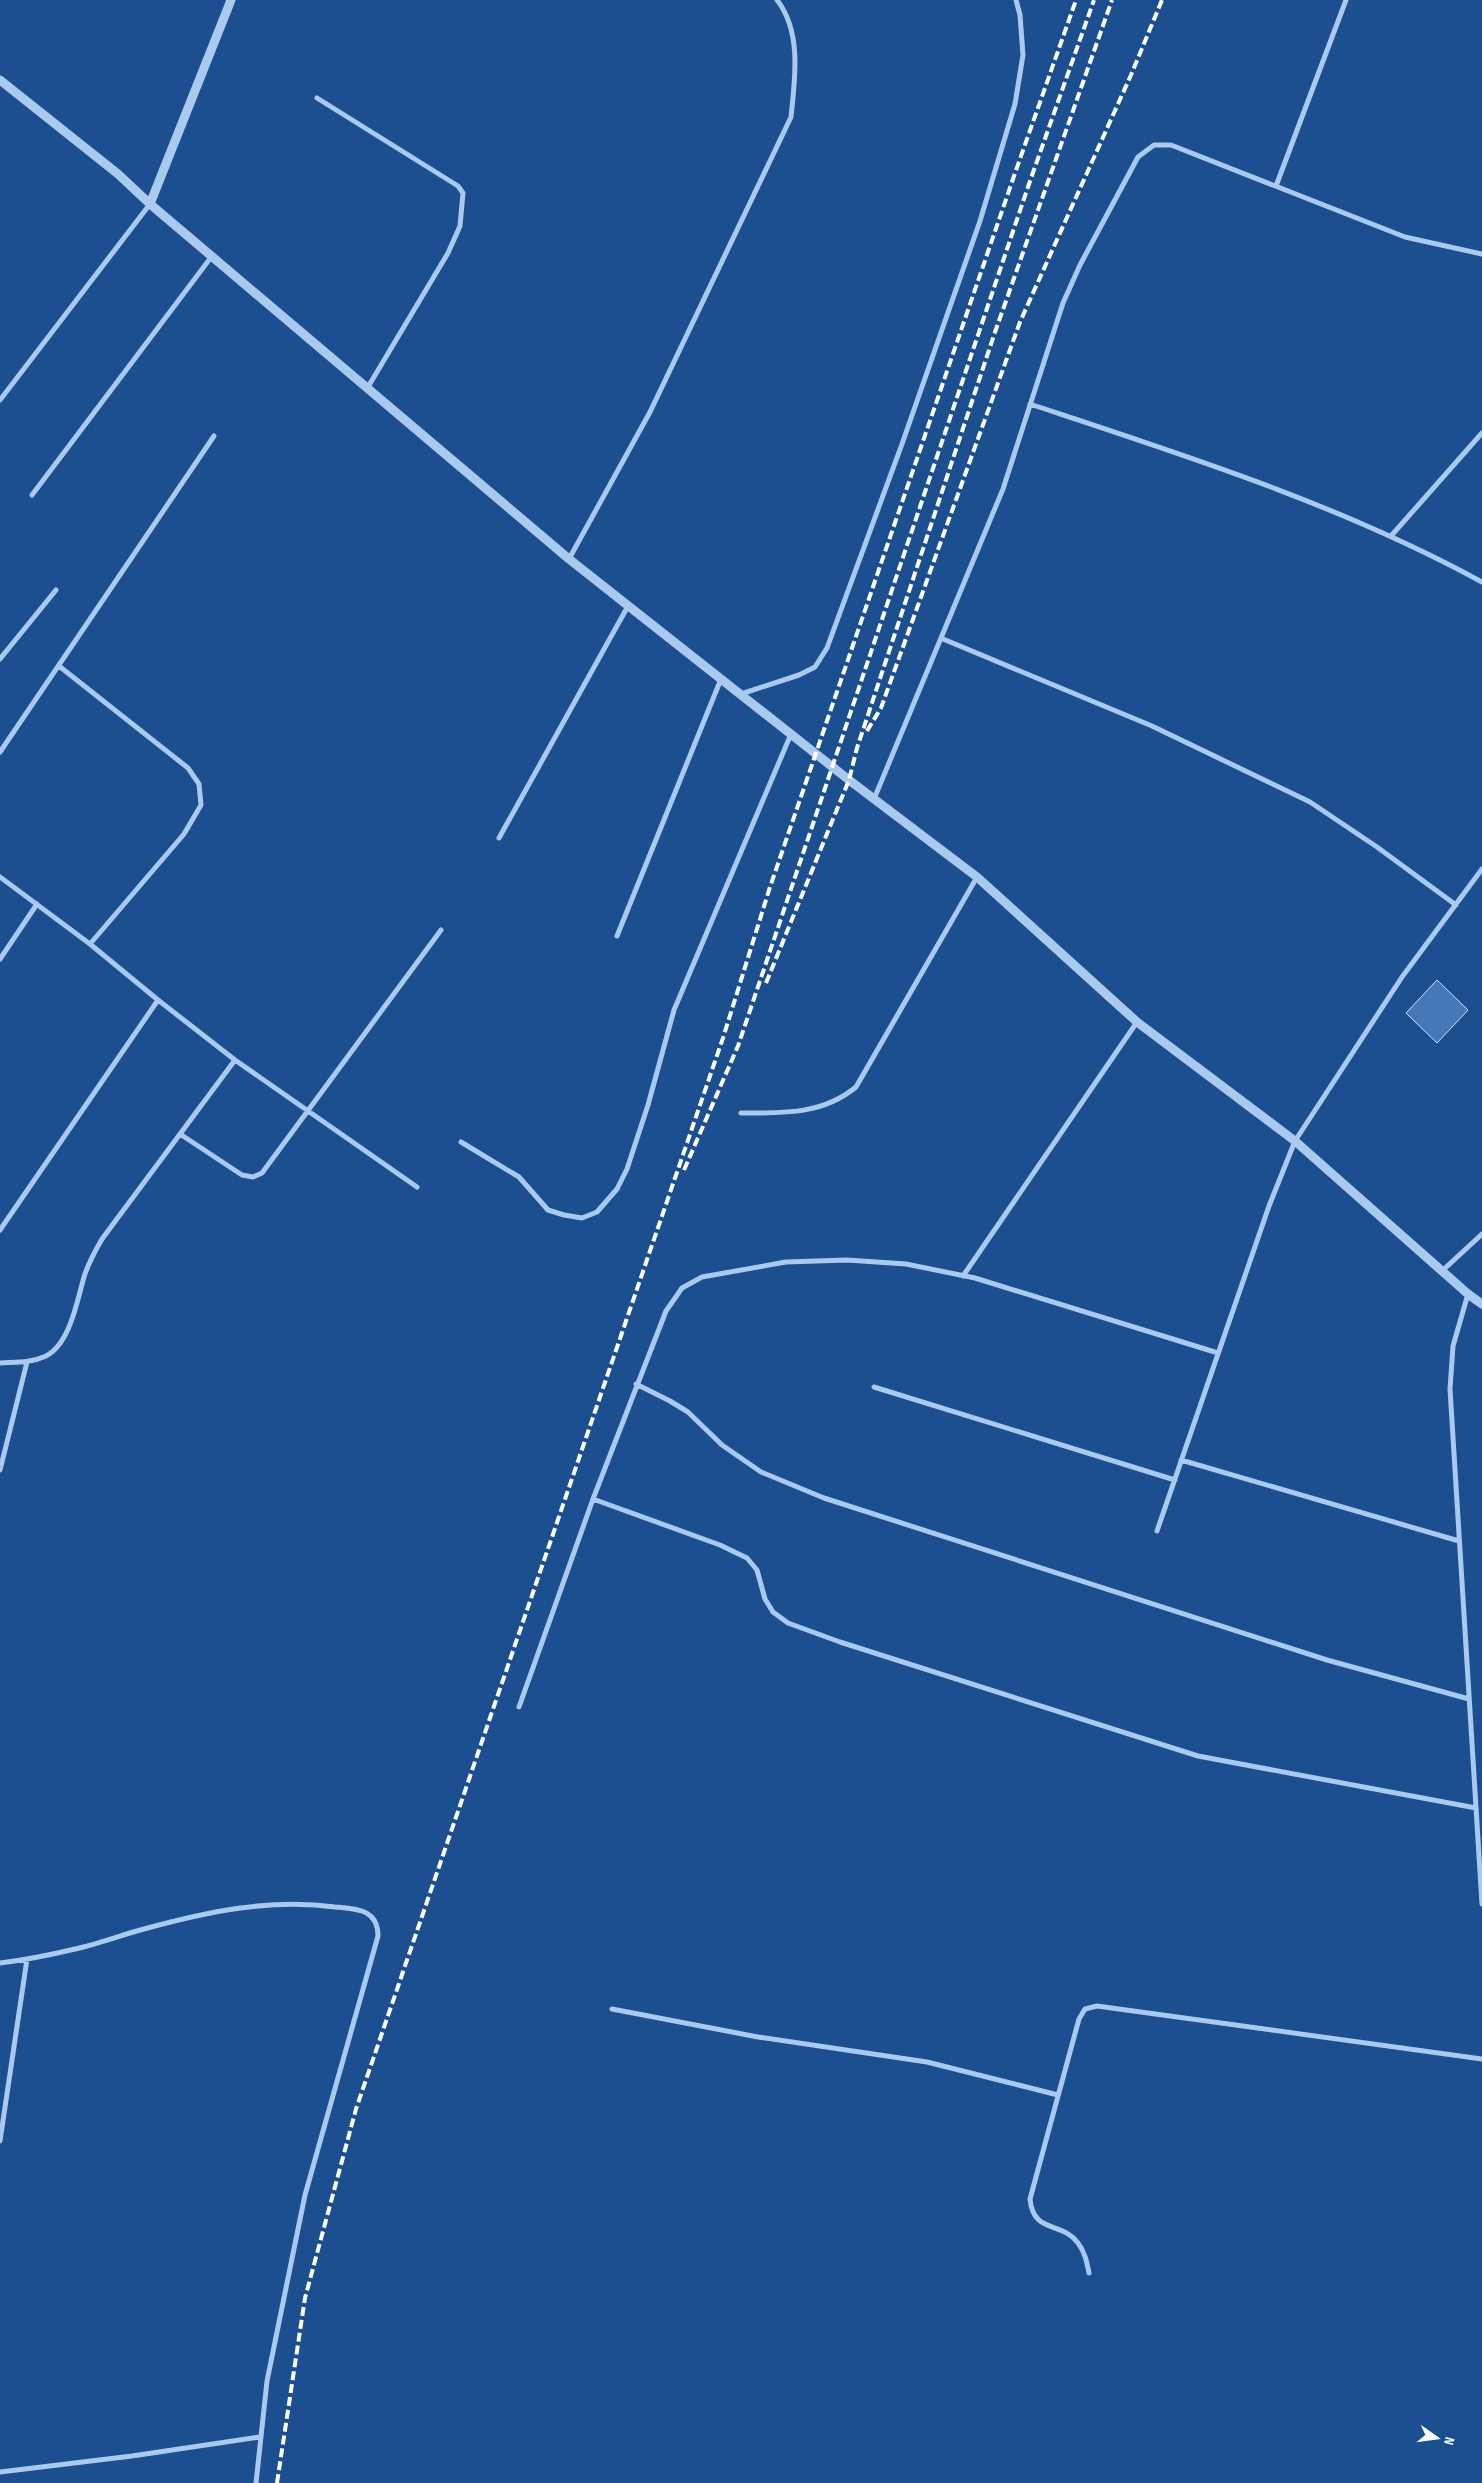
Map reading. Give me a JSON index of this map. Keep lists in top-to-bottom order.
{
  "north": "right"
}
